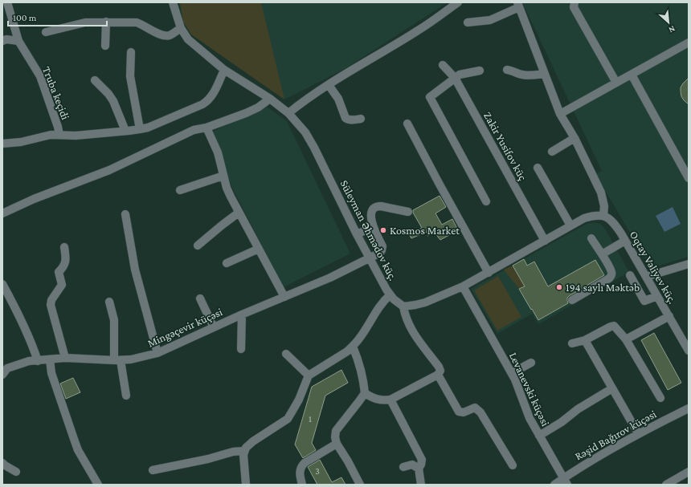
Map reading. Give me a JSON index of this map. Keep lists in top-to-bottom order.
{
  "streets": {
    "street": [
      "Truba keçidi",
      "Zakir Yusifov küç",
      "Süleyman Əhmədov küç.",
      "Oqtay Vəliyev küç.",
      "Mingəçevir küçəsi",
      "Levanevski küçəsi",
      "Rəşid Bağırov küçəsi"
    ]
  },
  "crossings": [
    ["Süleyman Əhmədov küç.", "Mingəçevir küçəsi"],
    ["Levanevski küçəsi", "Rəşid Bağırov küçəsi"]
  ],
  "places": ["Kosmos Market", "194 saylı Məktəb"],
  "house_numbers": ["1", "3"],
  "scale_bar": "100 m",
  "north": "bottom right"
}
